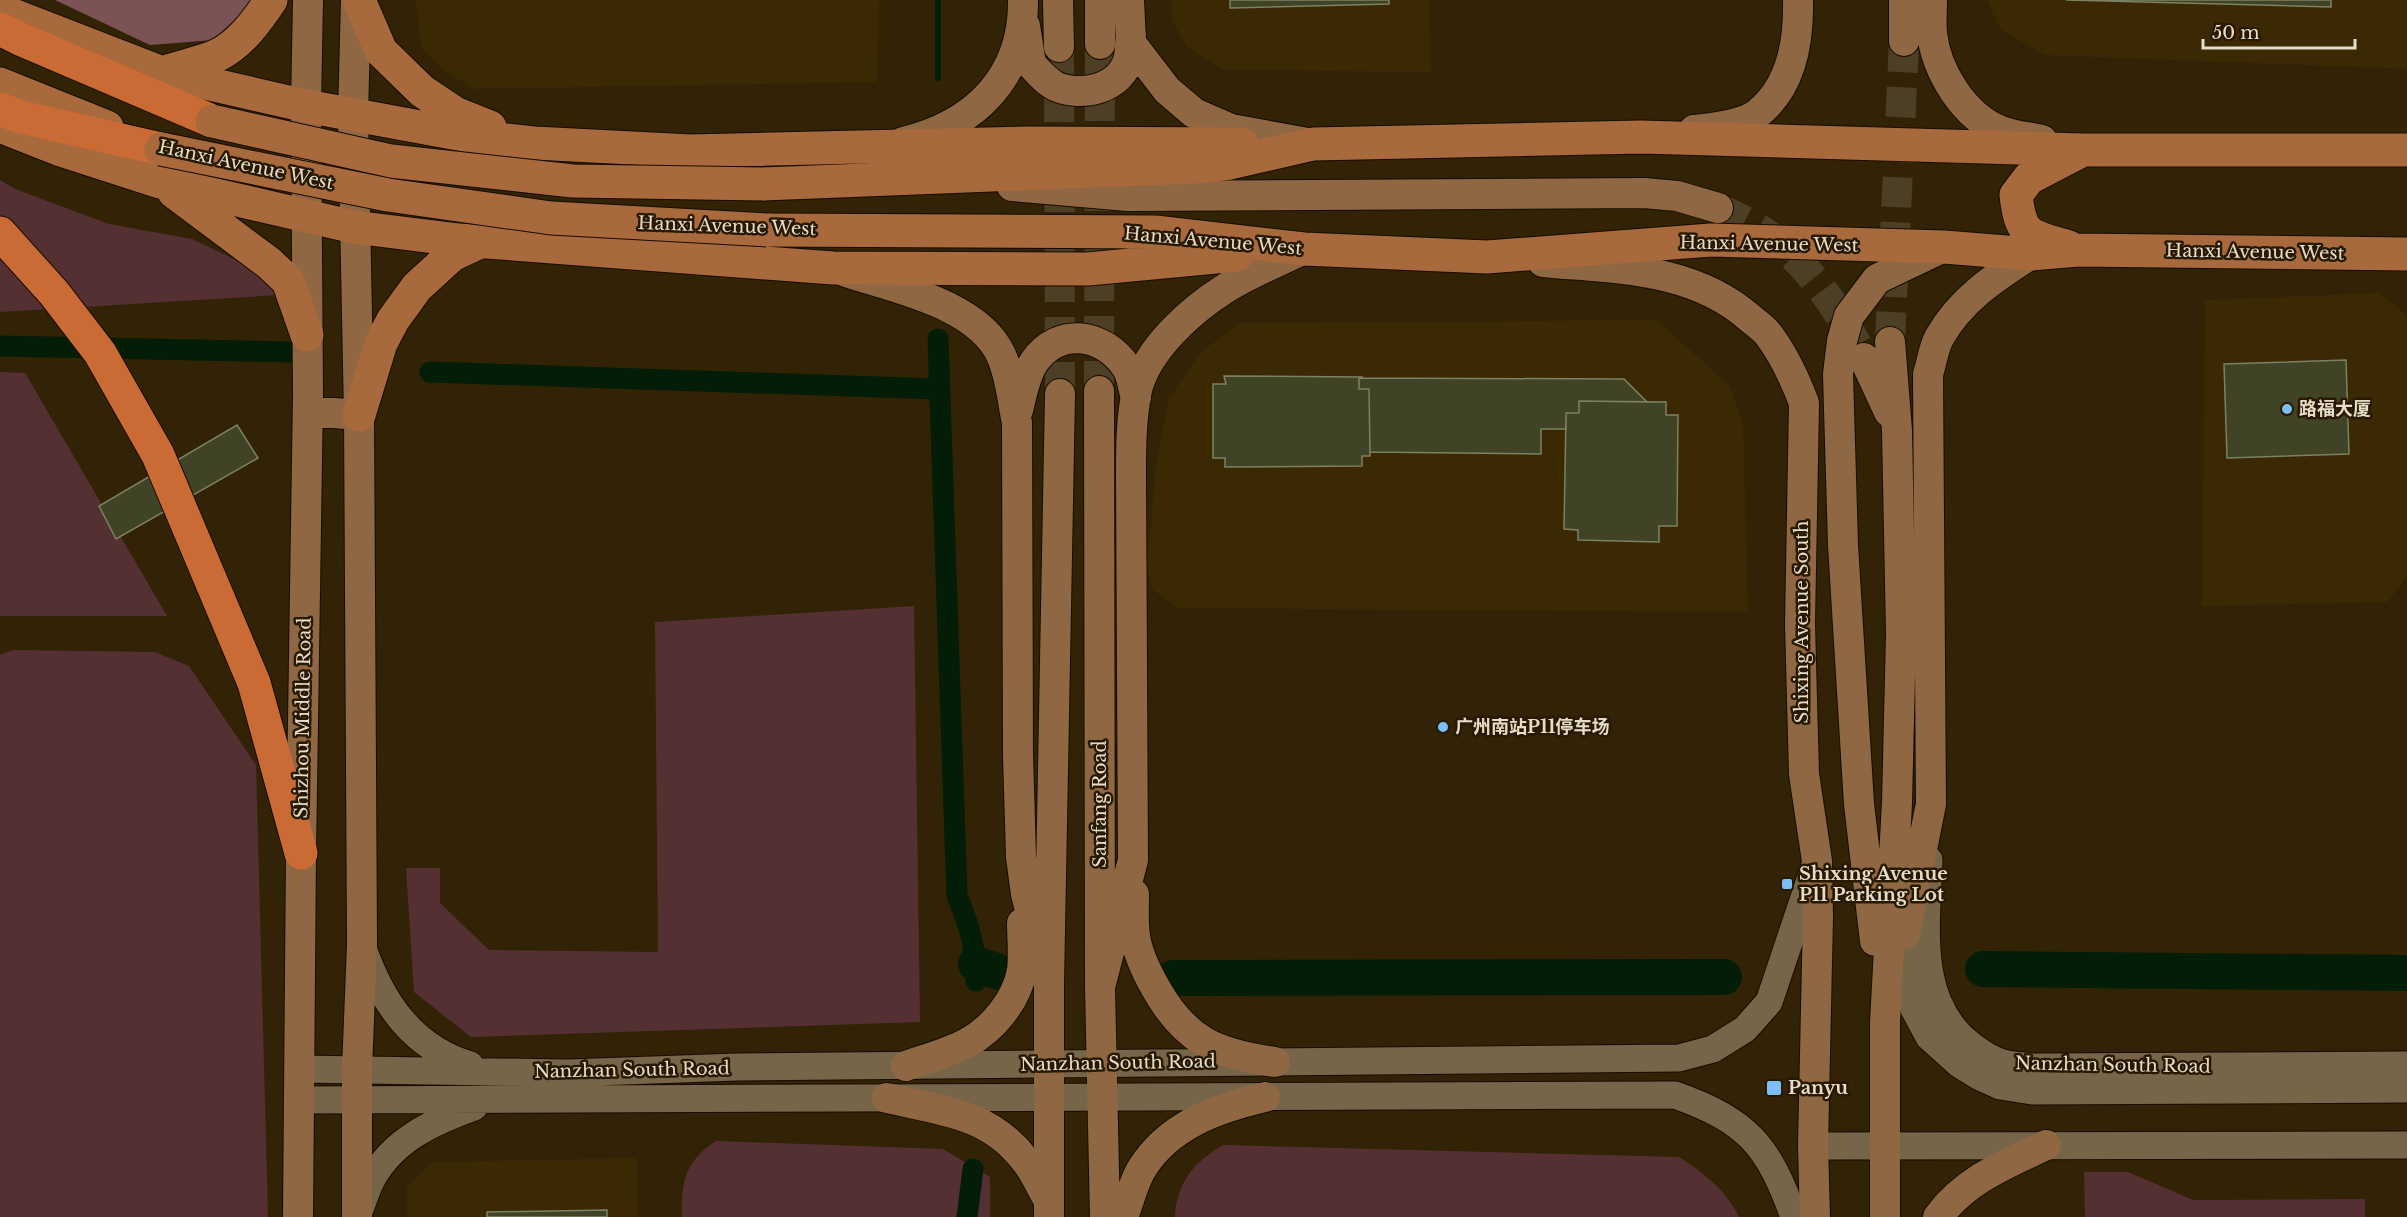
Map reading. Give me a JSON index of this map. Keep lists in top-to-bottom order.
{
  "streets": {
    "main road": [
      "Hanxi Avenue West",
      "Shixing Avenue South",
      "Shizhou Middle Road",
      "Sanfang Road"
    ],
    "street": ["Nanzhan South Road"]
  },
  "crossings": [
    ["Hanxi Avenue West", "Shixing Avenue South"],
    ["Shixing Avenue South", "Nanzhan South Road"],
    ["Shizhou Middle Road", "Nanzhan South Road"],
    ["Sanfang Road", "Nanzhan South Road"]
  ],
  "places": {
    "other": ["路福大厦", "广州南站P11停车场"],
    "transit": ["Shixing Avenue P11 Parking Lot", "Panyu"]
  },
  "scale_bar": "50 m"
}
